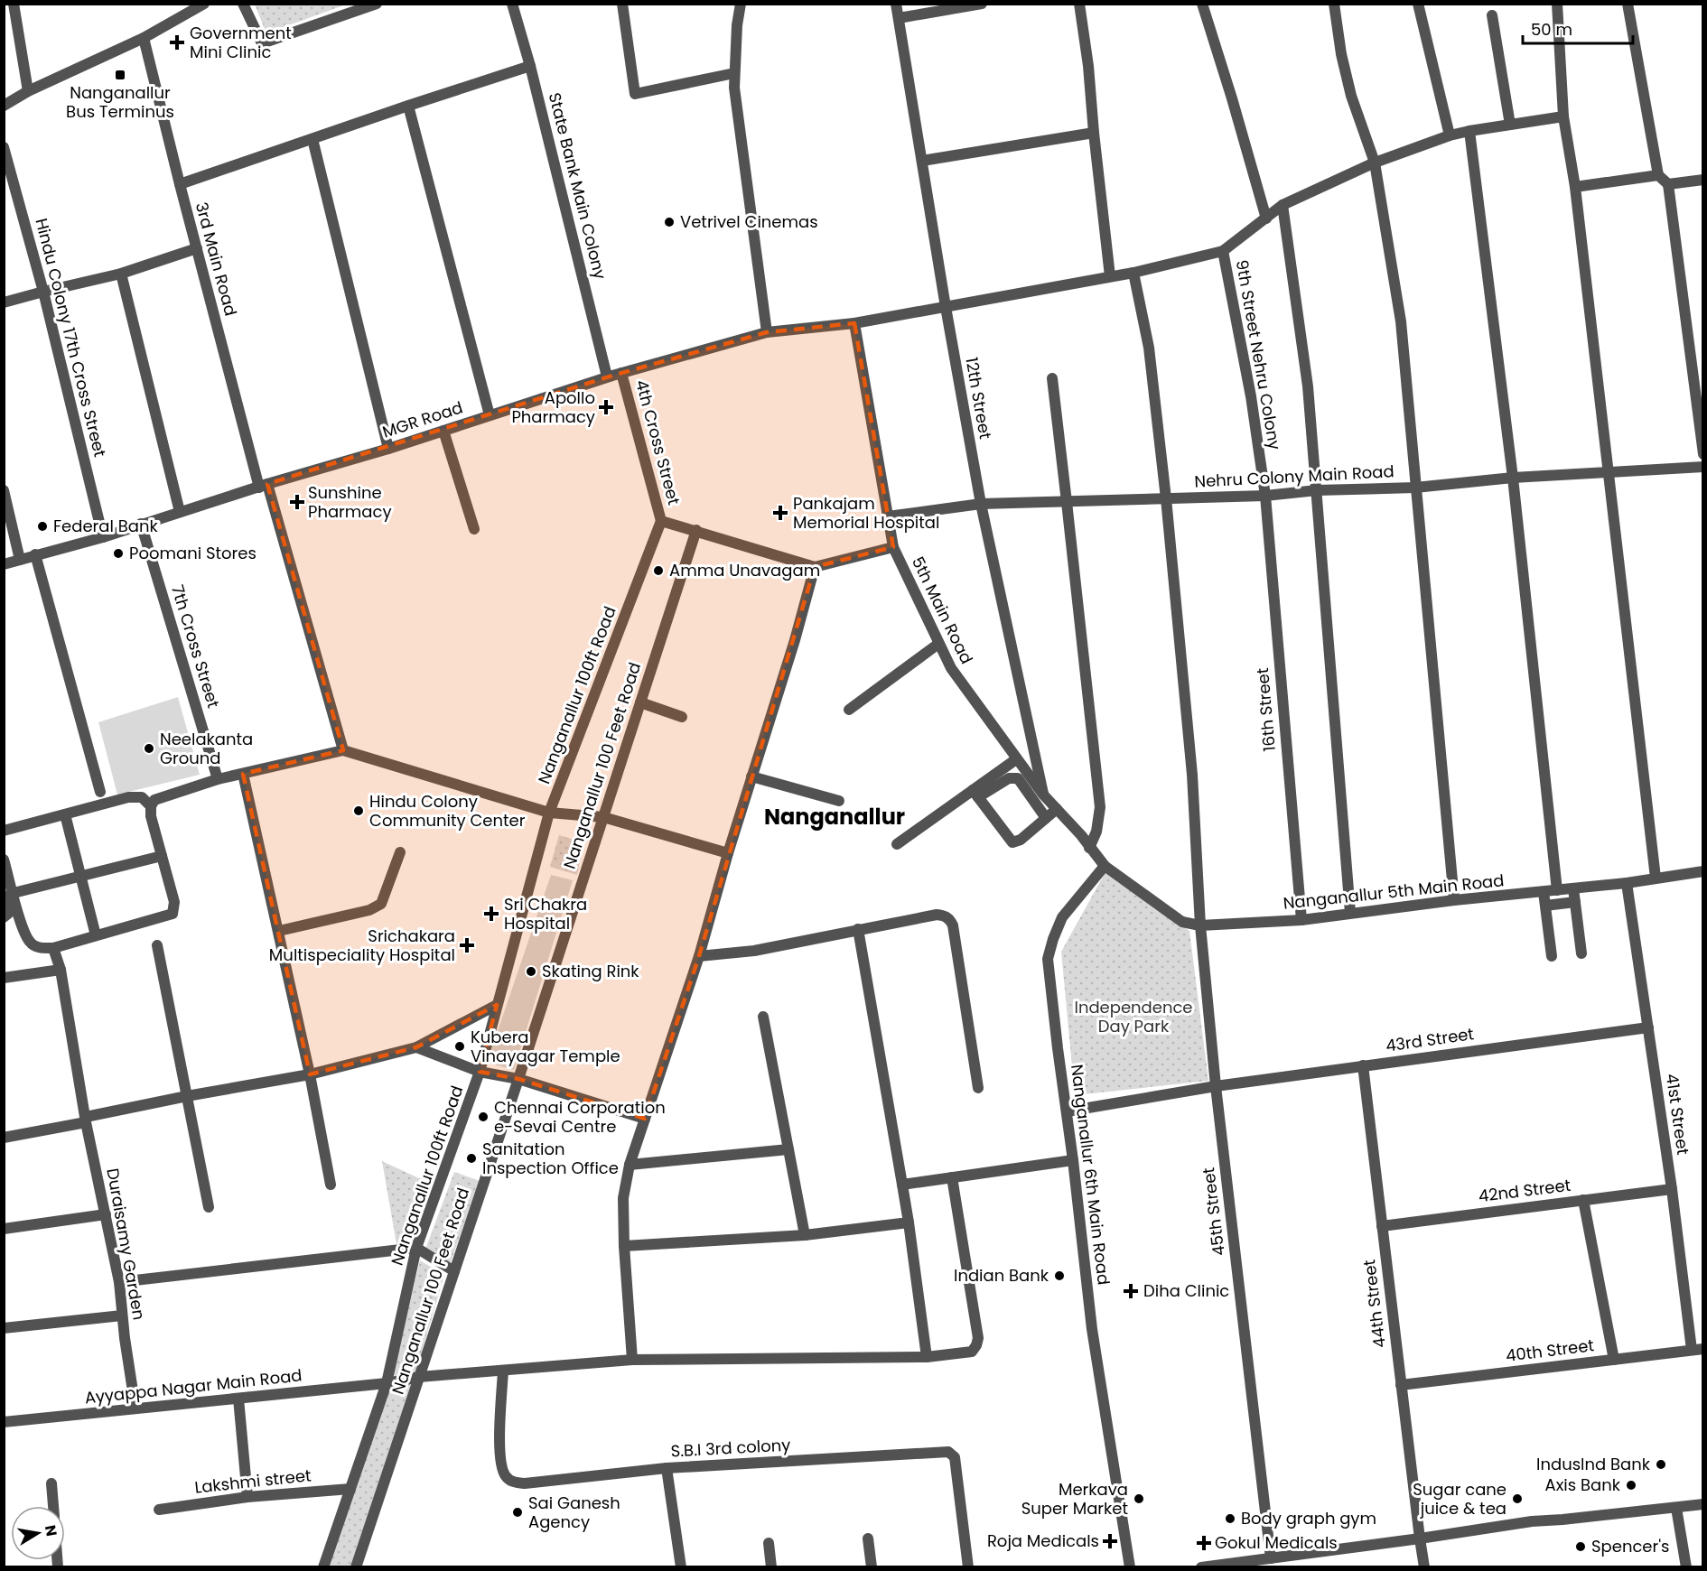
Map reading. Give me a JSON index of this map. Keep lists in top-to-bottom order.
{
  "streets": {
    "street": [
      "State Bank Main Colony",
      "3rd Main Road",
      "Hindu Colony 17th Cross Street",
      "9th Street Nehru Colony",
      "12th Street",
      "MGR Road",
      "4th Cross Street",
      "Nehru Colony Main Road",
      "5th Main Road",
      "7th Cross Street",
      "Nanganallur 100ft Road",
      "16th Street",
      "Nanganallur 100 Feet Road",
      "Nanganallur 5th Main Road",
      "43rd Street",
      "41st Street",
      "Nanganallur 6th Main Road",
      "42nd Street",
      "45th Street",
      "Duraisamy Garden",
      "44th Street",
      "40th Street",
      "Ayyappa Nagar Main Road",
      "S.B.I 3rd colony",
      "Lakshmi street"
    ]
  },
  "crossings": [
    ["State Bank Main Colony", "MGR Road"],
    ["3rd Main Road", "MGR Road"],
    ["Hindu Colony 17th Cross Street", "MGR Road"],
    ["9th Street Nehru Colony", "MGR Road"],
    ["9th Street Nehru Colony", "Nehru Colony Main Road"],
    ["9th Street Nehru Colony", "16th Street"],
    ["12th Street", "MGR Road"],
    ["12th Street", "Nehru Colony Main Road"],
    ["12th Street", "5th Main Road"],
    ["MGR Road", "4th Cross Street"],
    ["MGR Road", "5th Main Road"],
    ["MGR Road", "7th Cross Street"],
    ["MGR Road", "45th Street"],
    ["4th Cross Street", "Nanganallur 100ft Road"],
    ["Nehru Colony Main Road", "5th Main Road"],
    ["Nehru Colony Main Road", "16th Street"],
    ["Nehru Colony Main Road", "45th Street"],
    ["5th Main Road", "Nanganallur 5th Main Road"],
    ["5th Main Road", "Nanganallur 6th Main Road"],
    ["Nanganallur 100ft Road", "Ayyappa Nagar Main Road"],
    ["Nanganallur 100ft Road", "Lakshmi street"],
    ["16th Street", "Nanganallur 5th Main Road"],
    ["Nanganallur 100 Feet Road", "Ayyappa Nagar Main Road"],
    ["Nanganallur 5th Main Road", "41st Street"],
    ["Nanganallur 5th Main Road", "Nanganallur 6th Main Road"],
    ["Nanganallur 5th Main Road", "45th Street"],
    ["43rd Street", "41st Street"],
    ["43rd Street", "Nanganallur 6th Main Road"],
    ["43rd Street", "45th Street"],
    ["43rd Street", "44th Street"],
    ["41st Street", "42nd Street"],
    ["41st Street", "40th Street"],
    ["42nd Street", "44th Street"],
    ["Duraisamy Garden", "Ayyappa Nagar Main Road"],
    ["44th Street", "40th Street"],
    ["Ayyappa Nagar Main Road", "S.B.I 3rd colony"]
  ],
  "districts": ["Nanganallur"],
  "parks": ["Independence Day Park"],
  "places": {
    "health": [
      "Government Mini Clinic",
      "Apollo Pharmacy",
      "Sunshine Pharmacy",
      "Pankajam Memorial Hospital",
      "Sri Chakra Hospital",
      "Srichakara Multispeciality Hospital",
      "Diha Clinic",
      "Roja Medicals",
      "Gokul Medicals"
    ],
    "transit": ["Nanganallur Bus Terminus"],
    "other": [
      "Vetrivel Cinemas",
      "Federal Bank",
      "Poomani Stores",
      "Amma Unavagam",
      "Neelakanta Ground",
      "Hindu Colony Community Center",
      "Skating Rink",
      "Kubera Vinayagar Temple",
      "Chennai Corporation e-Sevai Centre",
      "Sanitation Inspection Office",
      "Indian Bank",
      "IndusInd Bank",
      "Axis Bank",
      "Merkava Super Market",
      "Sugar cane juice & tea",
      "Sai Ganesh Agency",
      "Body graph gym",
      "Spencer's"
    ]
  },
  "scale_bar": "50 m",
  "north": "right"
}
